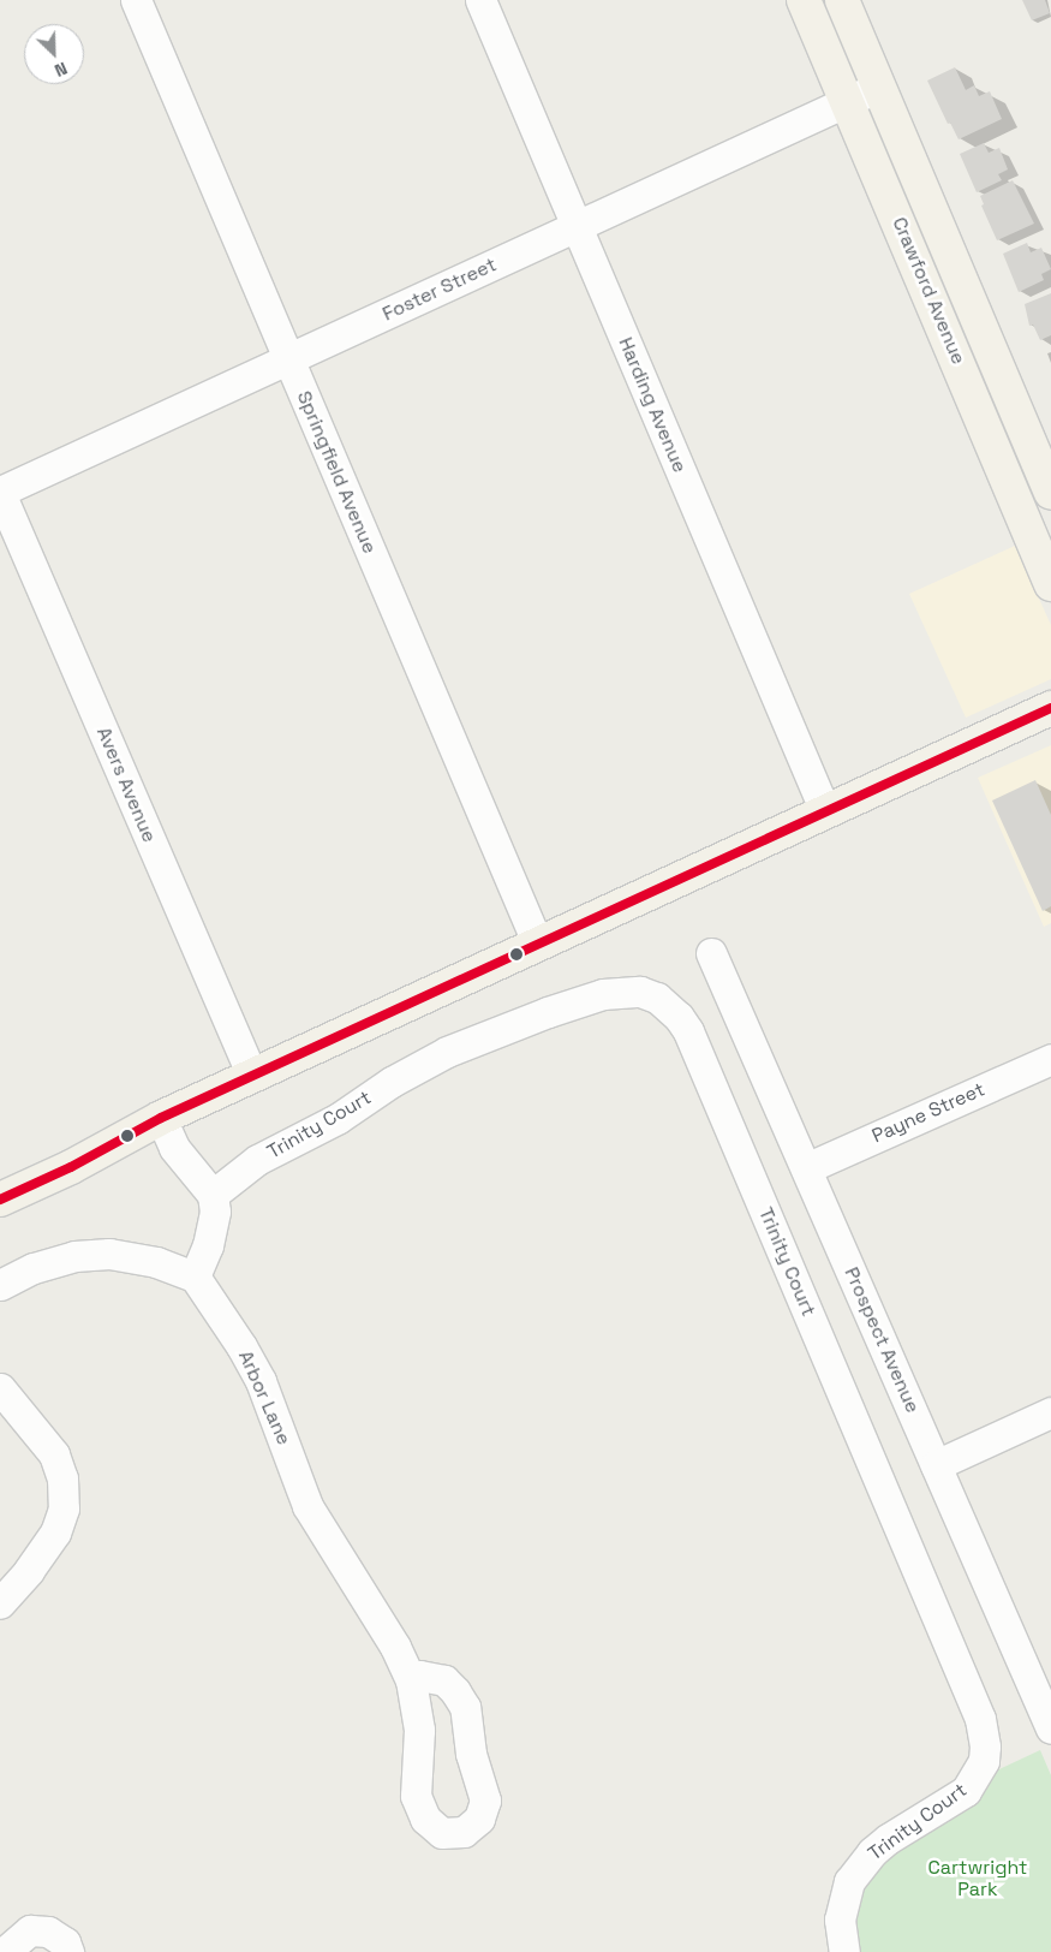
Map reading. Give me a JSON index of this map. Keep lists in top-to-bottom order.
{
  "streets": {
    "main road": ["Crawford Avenue"],
    "street": [
      "Foster Street",
      "Harding Avenue",
      "Springfield Avenue",
      "Avers Avenue",
      "Payne Street",
      "Trinity Court",
      "Prospect Avenue",
      "Arbor Lane"
    ]
  },
  "crossings": [
    ["Foster Street", "Crawford Avenue"],
    ["Foster Street", "Harding Avenue"],
    ["Foster Street", "Springfield Avenue"],
    ["Foster Street", "Avers Avenue"],
    ["Payne Street", "Prospect Avenue"]
  ],
  "parks": ["Cartwright Park"],
  "north": "bottom right"
}
